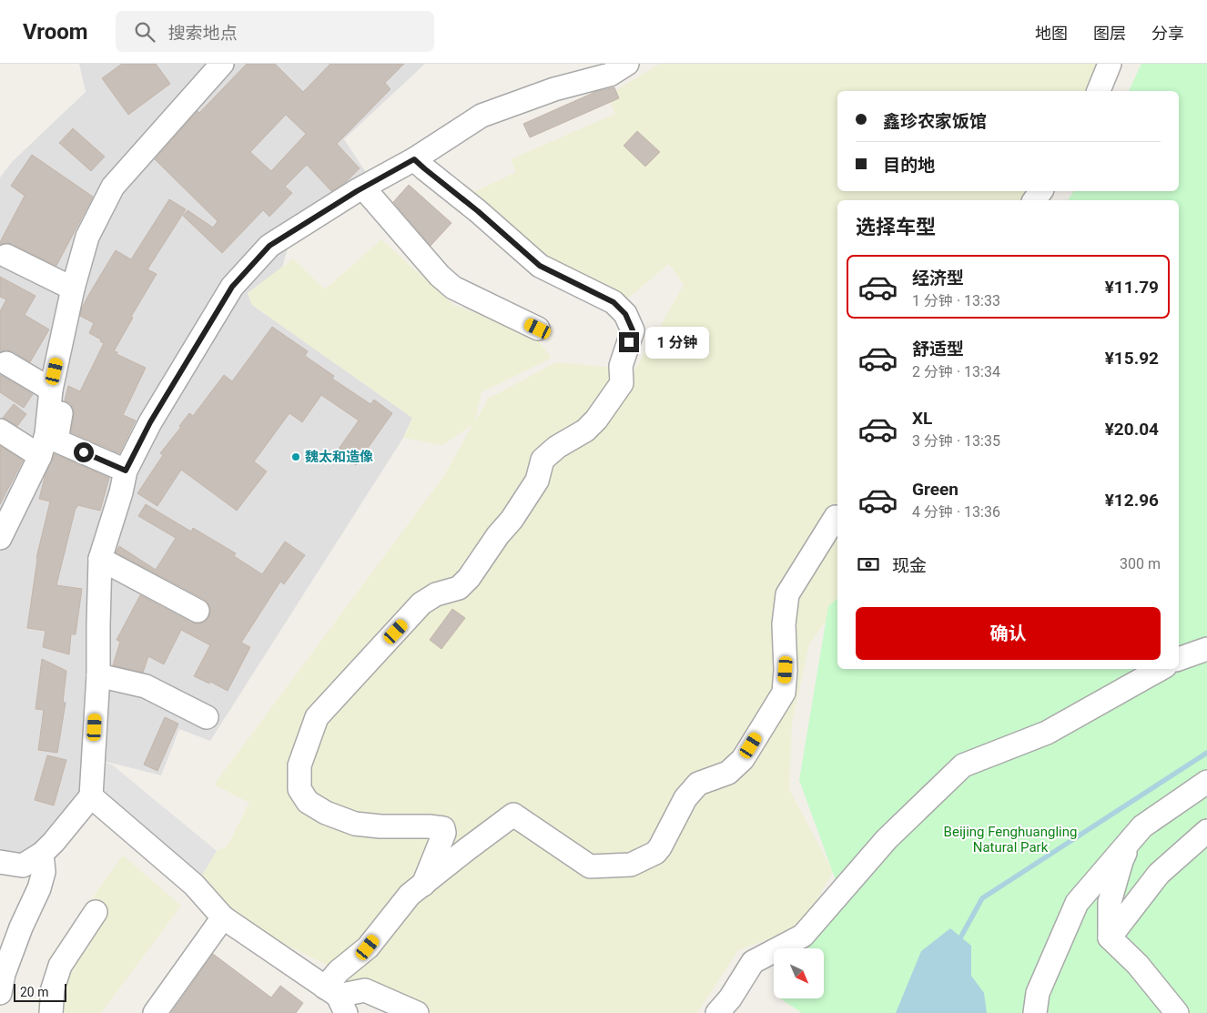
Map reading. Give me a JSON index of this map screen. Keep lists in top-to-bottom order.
{
  "parks": ["Beijing Fenghuangling Natural Park"],
  "places": ["魏太和造像"],
  "scale_bar": "20 m",
  "north": "bottom right",
  "page": {
    "header": "Vroom",
    "search": "搜索地点",
    "nav": ["地图", "图层", "分享"],
    "banner": ["鑫珍农家饭馆", "目的地"],
    "heading": "选择车型",
    "list": [
      {
        "name": "经济型",
        "note": "1 分钟 · 13:33",
        "value": "¥11.79"
      },
      {
        "name": "舒适型",
        "note": "2 分钟 · 13:34",
        "value": "¥15.92"
      },
      {
        "name": "XL",
        "note": "3 分钟 · 13:35",
        "value": "¥20.04"
      },
      {
        "name": "Green",
        "note": "4 分钟 · 13:36",
        "value": "¥12.96"
      }
    ],
    "bubble": "1 分钟",
    "pay": ["现金", "300 m"],
    "buttons": "确认",
    "scale": "20 m"
  }
}
